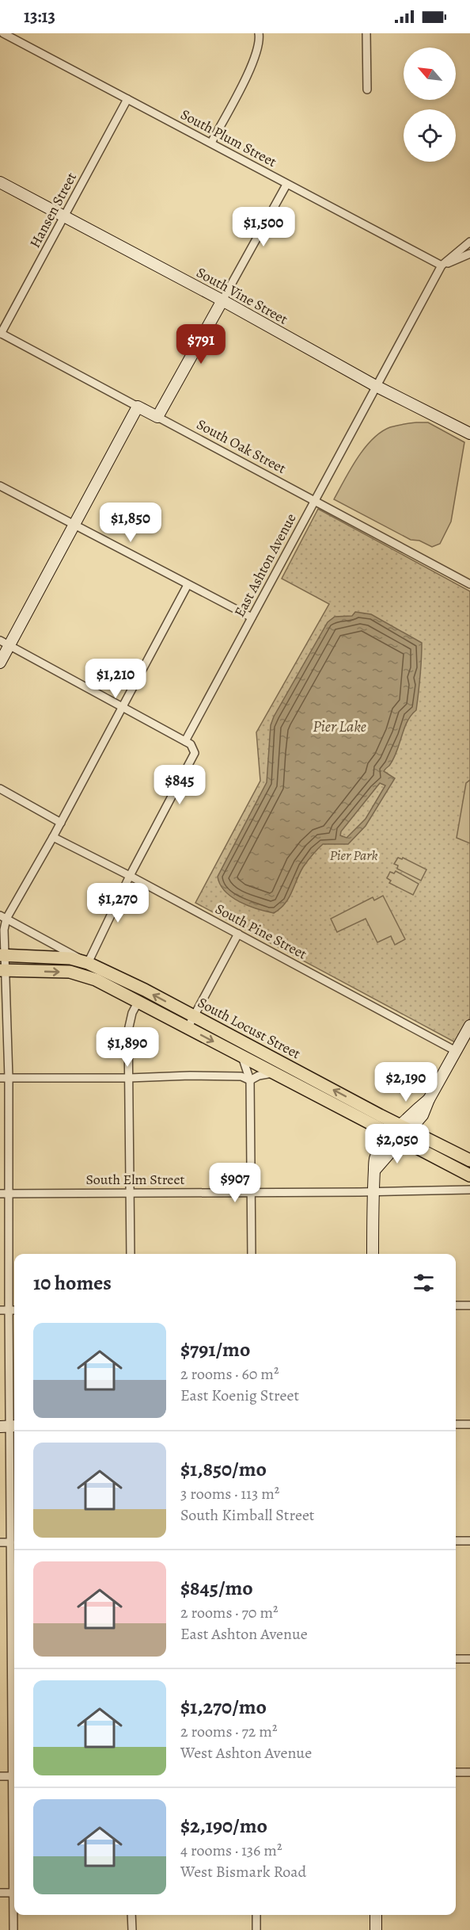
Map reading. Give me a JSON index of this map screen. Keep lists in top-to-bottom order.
{
  "streets": {
    "main road": ["South Locust Street"],
    "street": [
      "South Plum Street",
      "Hansen Street",
      "South Vine Street",
      "South Oak Street",
      "East Ashton Avenue",
      "South Pine Street",
      "South Elm Street"
    ]
  },
  "crossings": [
    ["South Plum Street", "Hansen Street"],
    ["South Plum Street", "East Ashton Avenue"],
    ["Hansen Street", "South Vine Street"],
    ["Hansen Street", "South Oak Street"],
    ["South Vine Street", "East Ashton Avenue"],
    ["South Oak Street", "East Ashton Avenue"]
  ],
  "water": ["Pier Lake"],
  "parks": ["Pier Park"],
  "north": "top left",
  "page": {
    "status": "13:13",
    "price": [
      "$1,500",
      "$791",
      "$1,850",
      "$1,210",
      "$845",
      "$1,270",
      "$1,890",
      "$2,190",
      "$2,050",
      "$907"
    ],
    "heading": "10 homes",
    "list": [
      {
        "name": "$791/mo",
        "note": "2 rooms · 60 m² · East Koenig Street"
      },
      {
        "name": "$1,850/mo",
        "note": "3 rooms · 113 m² · South Kimball Street"
      },
      {
        "name": "$845/mo",
        "note": "2 rooms · 70 m² · East Ashton Avenue"
      },
      {
        "name": "$1,270/mo",
        "note": "2 rooms · 72 m² · West Ashton Avenue"
      },
      {
        "name": "$2,190/mo",
        "note": "4 rooms · 136 m² · West Bismark Road"
      }
    ]
  }
}
